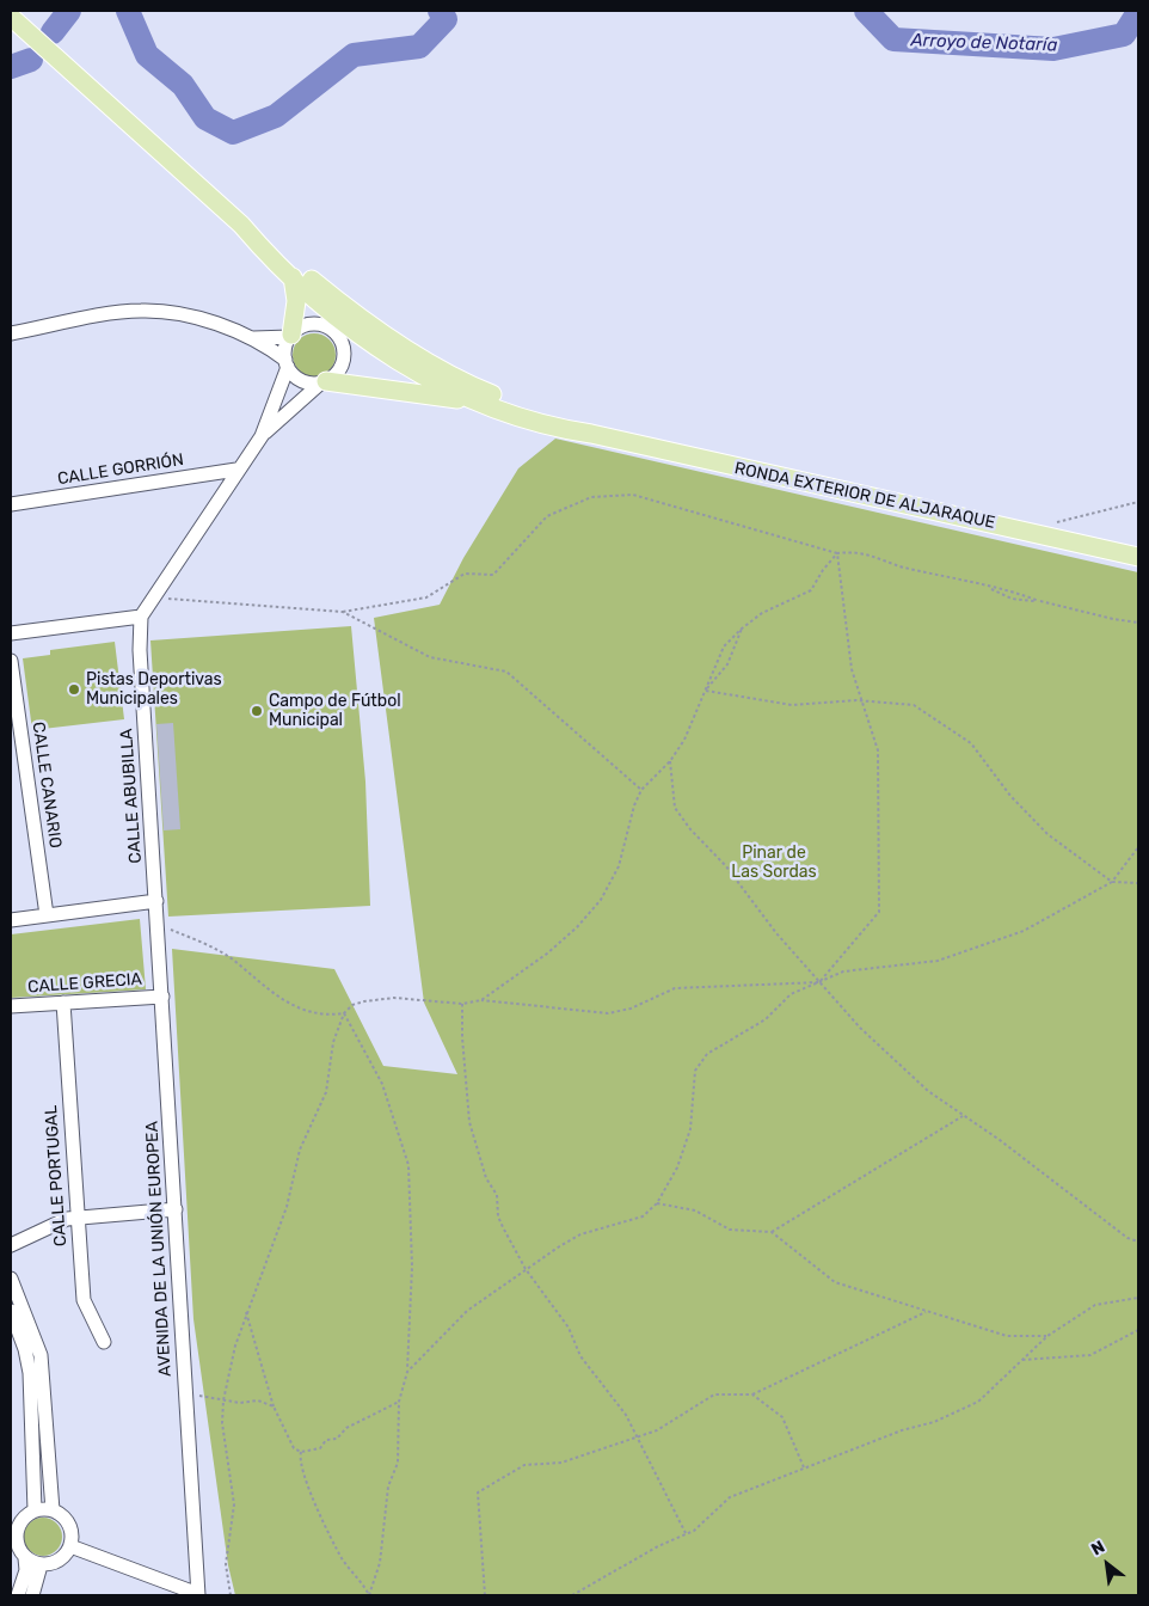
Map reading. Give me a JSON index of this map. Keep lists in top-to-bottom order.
{
  "streets": {
    "main road": ["RONDA EXTERIOR DE ALJARAQUE"],
    "street": [
      "CALLE GORRIÓN",
      "CALLE CANARIO",
      "CALLE ABUBILLA",
      "CALLE GRECIA",
      "CALLE PORTUGAL",
      "AVENIDA DE LA UNIÓN EUROPEA"
    ]
  },
  "crossings": [
    ["CALLE ABUBILLA", "AVENIDA DE LA UNIÓN EUROPEA"],
    ["CALLE GRECIA", "CALLE PORTUGAL"],
    ["CALLE GRECIA", "AVENIDA DE LA UNIÓN EUROPEA"]
  ],
  "water": ["Arroyo de Notaría"],
  "parks": ["Pinar de Las Sordas"],
  "places": ["Pistas Deportivas Municipales", "Campo de Fútbol Municipal"],
  "north": "top left"
}
